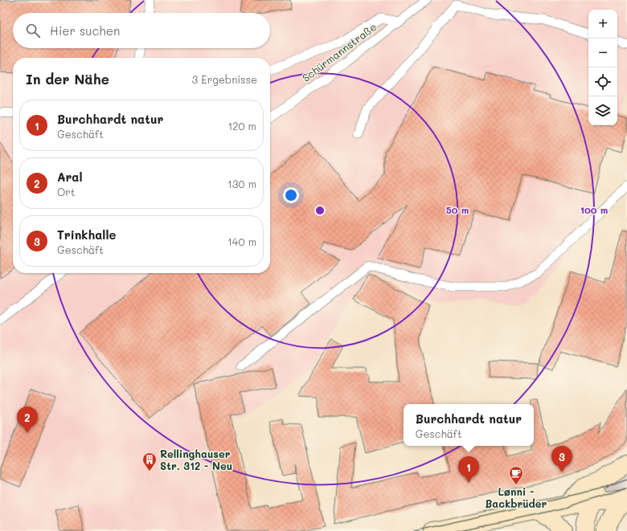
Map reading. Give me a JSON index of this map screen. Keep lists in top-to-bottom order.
{
  "streets": {
    "lane": ["Schürmannstraße"]
  },
  "places": {
    "building": ["Rellinghauser Str. 312 - Neu"],
    "cafe": ["Lønni - Backbrüder"]
  },
  "page": {
    "map_buttons": ["+", "−"],
    "search": "Hier suchen",
    "heading": ["In der Nähe", "3 Ergebnisse"],
    "list": [
      {
        "mark": "1",
        "name": "Burchhardt natur",
        "note": "Geschäft",
        "value": "120 m"
      },
      {
        "mark": "2",
        "name": "Aral",
        "note": "Ort",
        "value": "130 m"
      },
      {
        "mark": "3",
        "name": "Trinkhalle",
        "note": "Geschäft",
        "value": "140 m"
      }
    ],
    "popup": ["Burchhardt natur", "Geschäft"],
    "pins": ["2", "3", "1"]
  },
  "rings": ["50 m", "100 m"]
}
